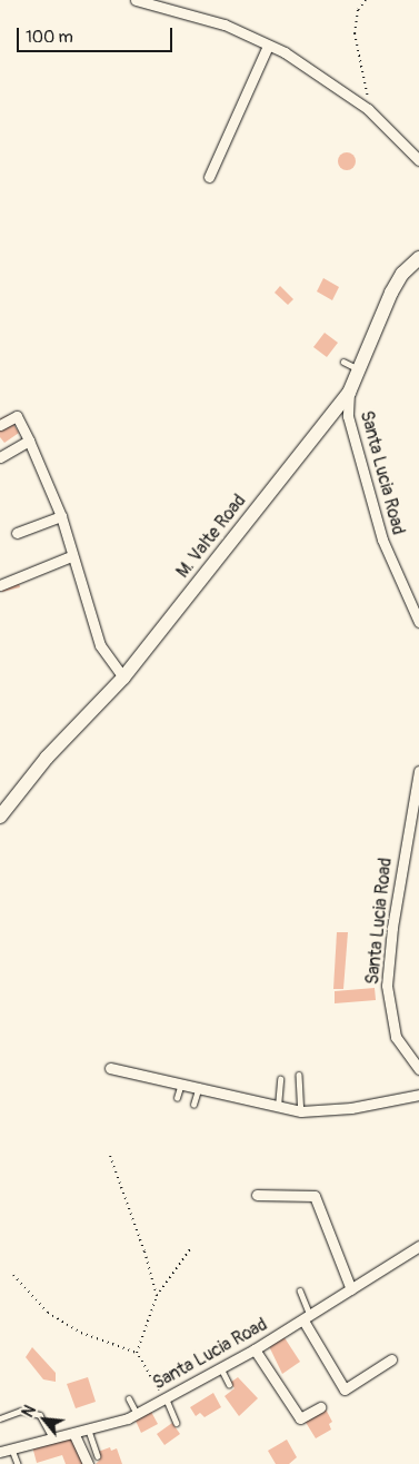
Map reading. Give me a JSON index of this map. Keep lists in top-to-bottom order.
{
  "streets": {
    "main road": ["M. Valte Road"],
    "street": ["Santa Lucia Road"]
  },
  "crossings": [
    ["Santa Lucia Road", "M. Valte Road"]
  ],
  "scale_bar": "100 m",
  "north": "top left"
}
